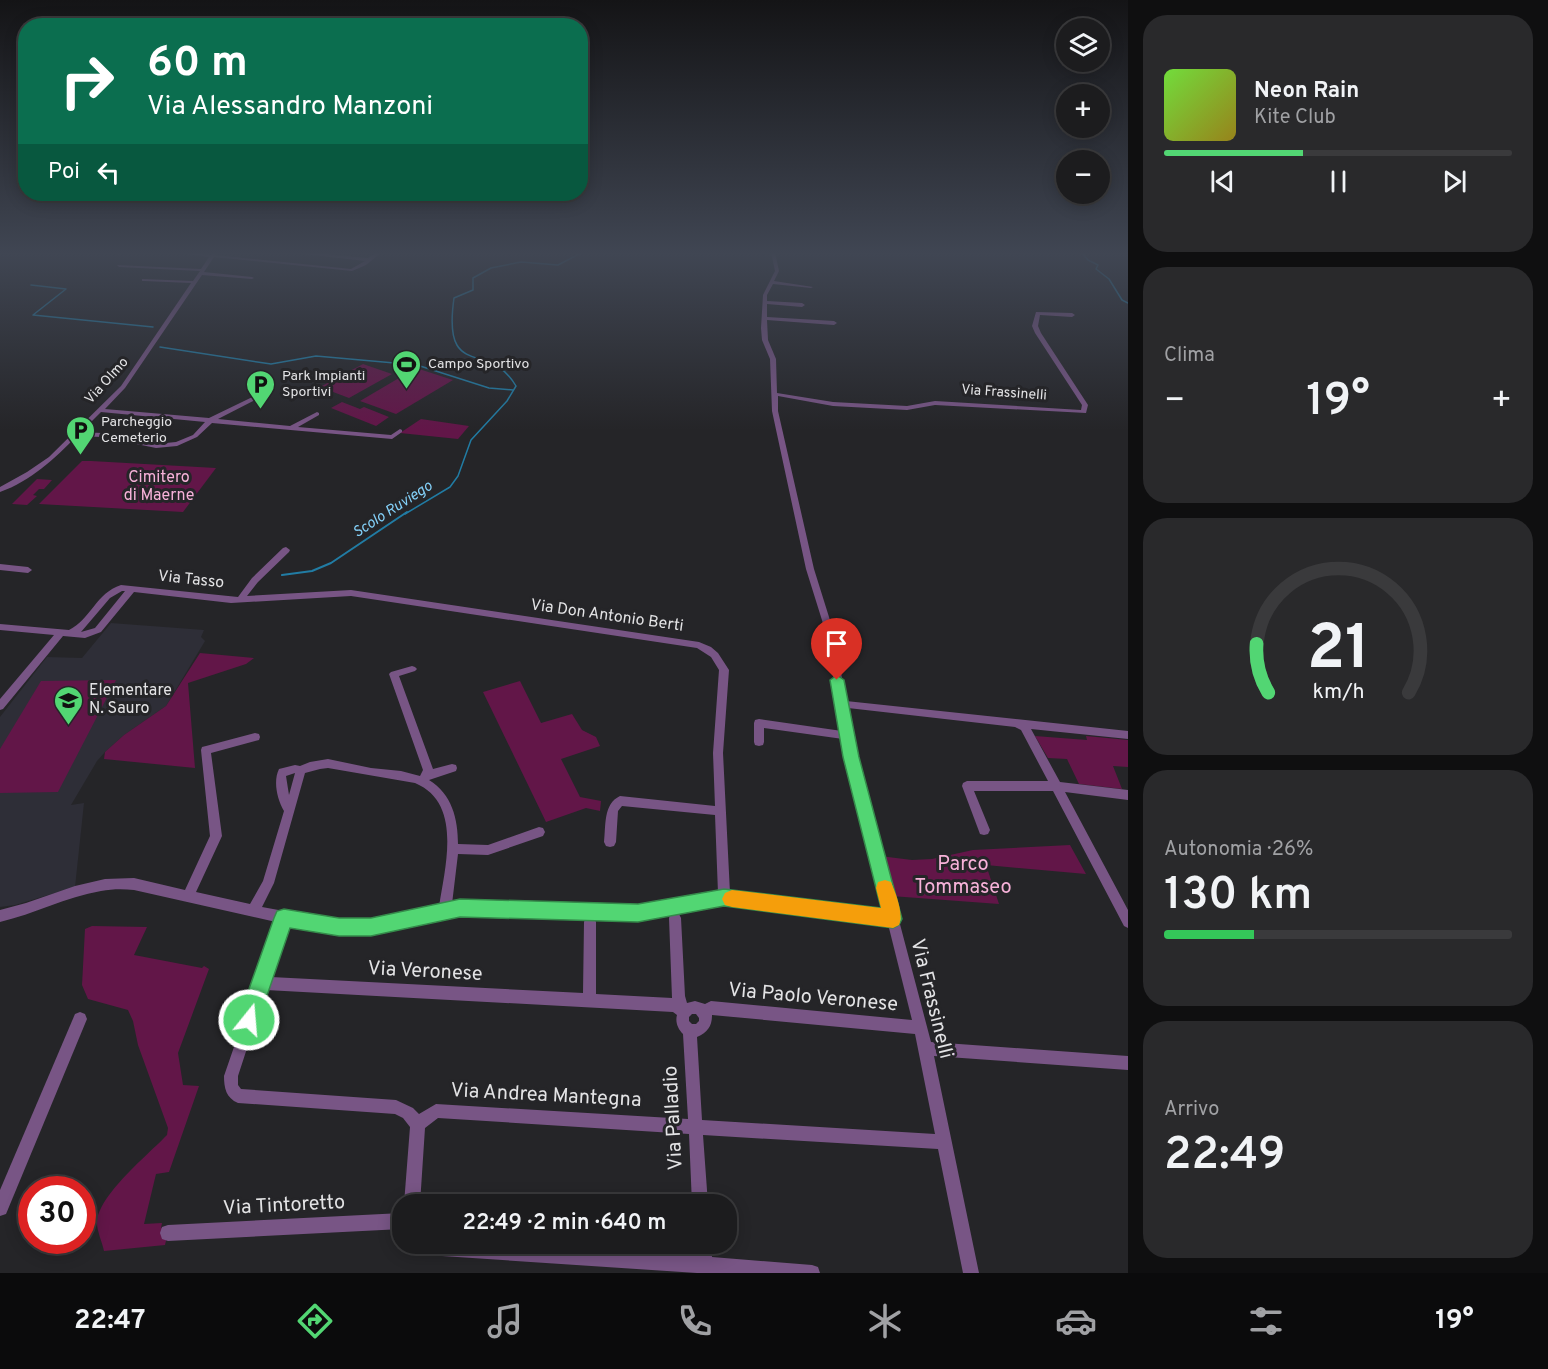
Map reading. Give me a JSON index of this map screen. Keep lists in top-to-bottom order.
{
  "streets": {
    "street": [
      "Via Olmo",
      "Via Frassinelli",
      "Via Tasso",
      "Via Don Antonio Berti",
      "Via Veronese",
      "Via Paolo Veronese",
      "Via Andrea Mantegna",
      "Via Palladio",
      "Via Tintoretto"
    ]
  },
  "crossings": [
    ["Via Frassinelli", "Via Paolo Veronese"],
    ["Via Frassinelli", "Via Andrea Mantegna"],
    ["Via Tasso", "Via Don Antonio Berti"],
    ["Via Veronese", "Via Paolo Veronese"],
    ["Via Veronese", "Via Palladio"],
    ["Via Paolo Veronese", "Via Palladio"],
    ["Via Andrea Mantegna", "Via Palladio"]
  ],
  "water": ["Scolo Ruviego"],
  "parks": ["Cimitero di Maerne", "Parco Tommaseo"],
  "places": {
    "sports": ["Campo Sportivo"],
    "parking": ["Park Impianti Sportivi", "Parcheggio Cemeterio"],
    "school or university": ["Elementare N. Sauro"]
  },
  "page": {
    "map_buttons": ["+", "−"],
    "turn": ["60 m", "Via Alessandro Manzoni"],
    "song": ["Neon Rain", "Kite Club"],
    "then": "Poi",
    "tile": [
      "Clima",
      ["Autonomia · 26%", "130 km"],
      ["Arrivo", "22:49"]
    ],
    "heat": ["−", "19°", "+"],
    "limit": "30",
    "trip": "22:49 · 2 min · 640 m",
    "tabs": ["22:47", "19°"],
    "gauge": ["21", "km/h"]
  }
}
